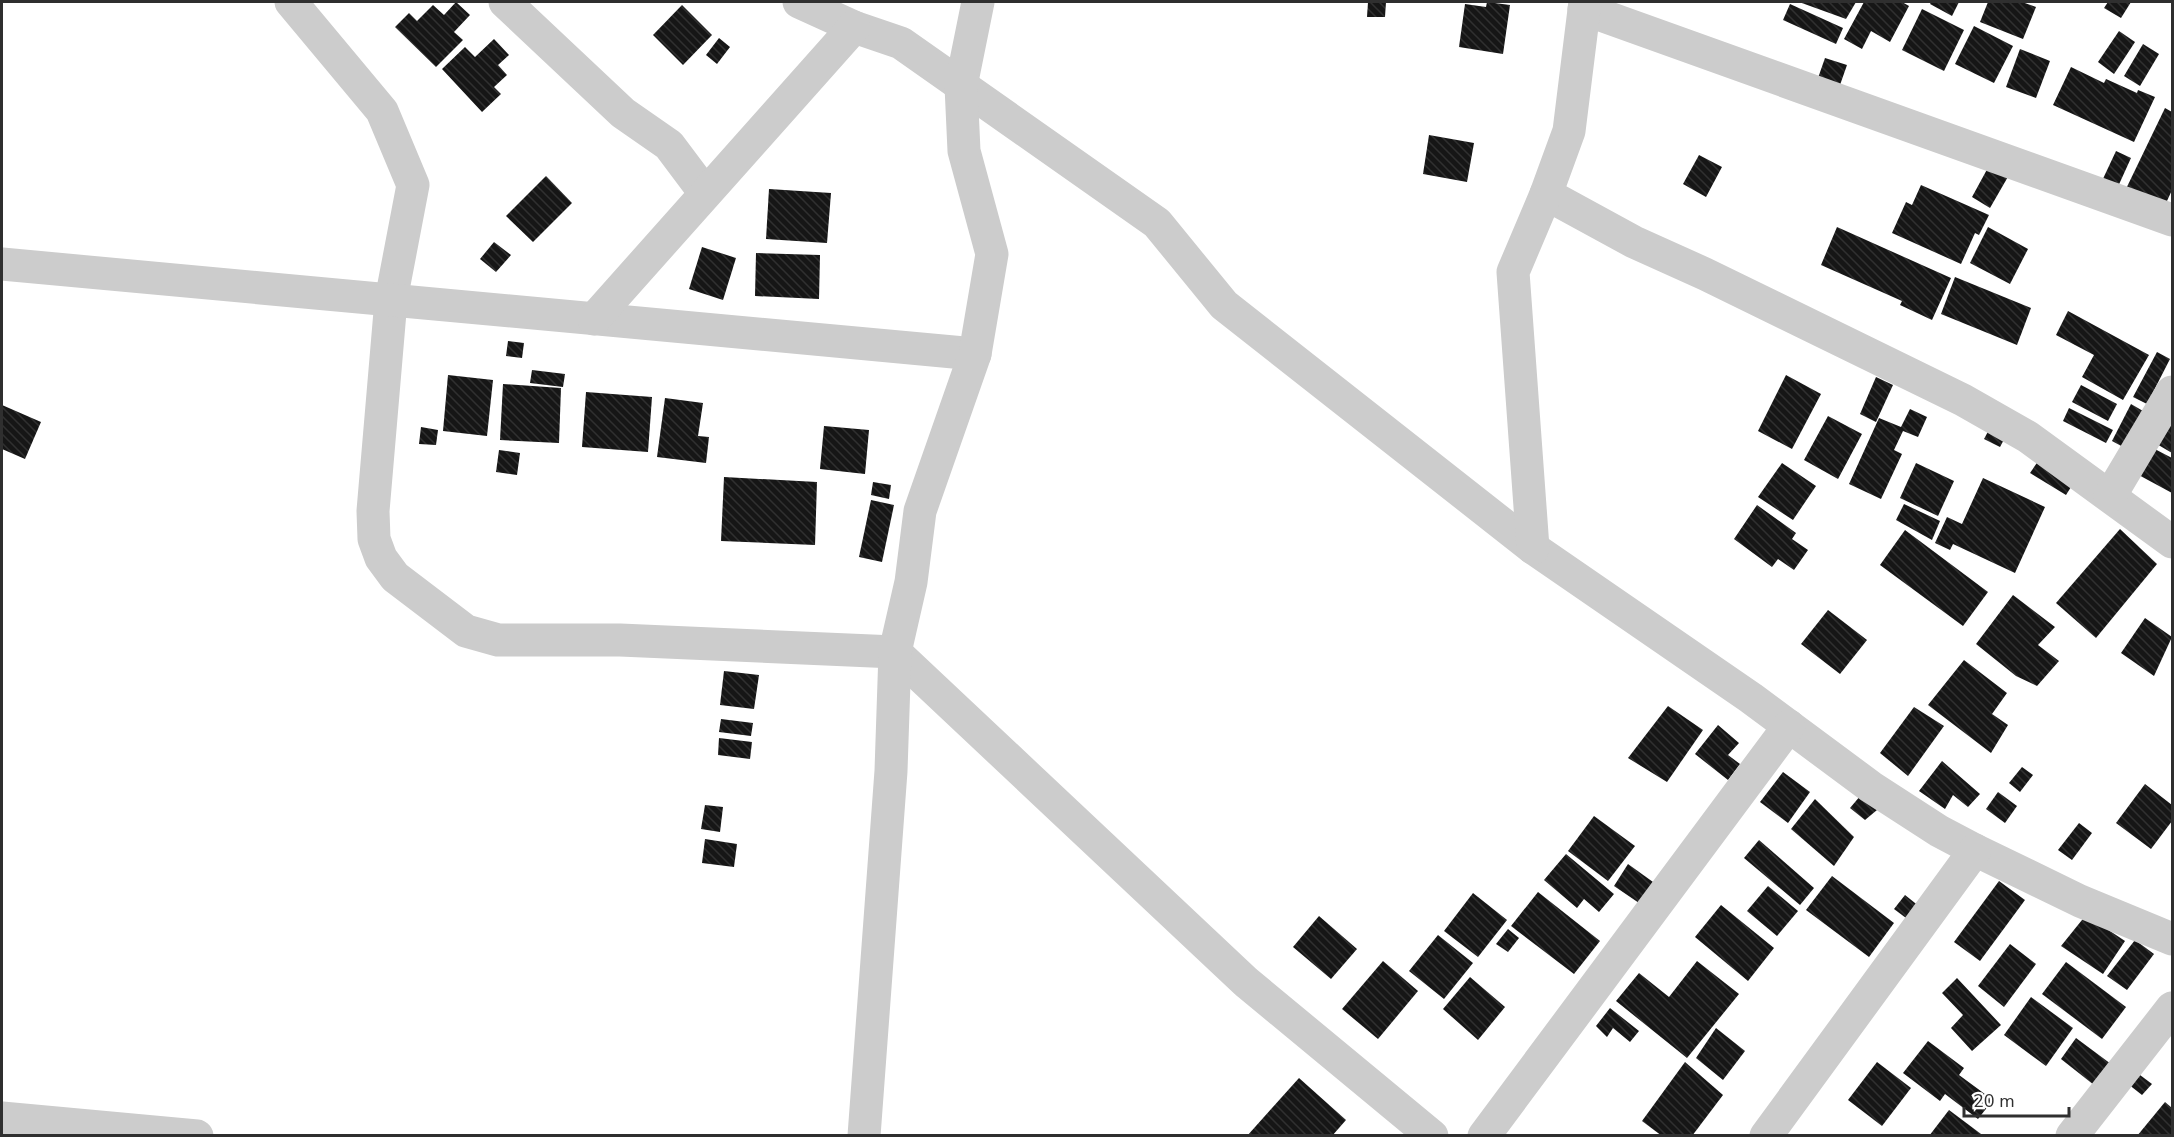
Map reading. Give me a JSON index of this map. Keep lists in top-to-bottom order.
{
  "scale_bar": "20 m"
}
